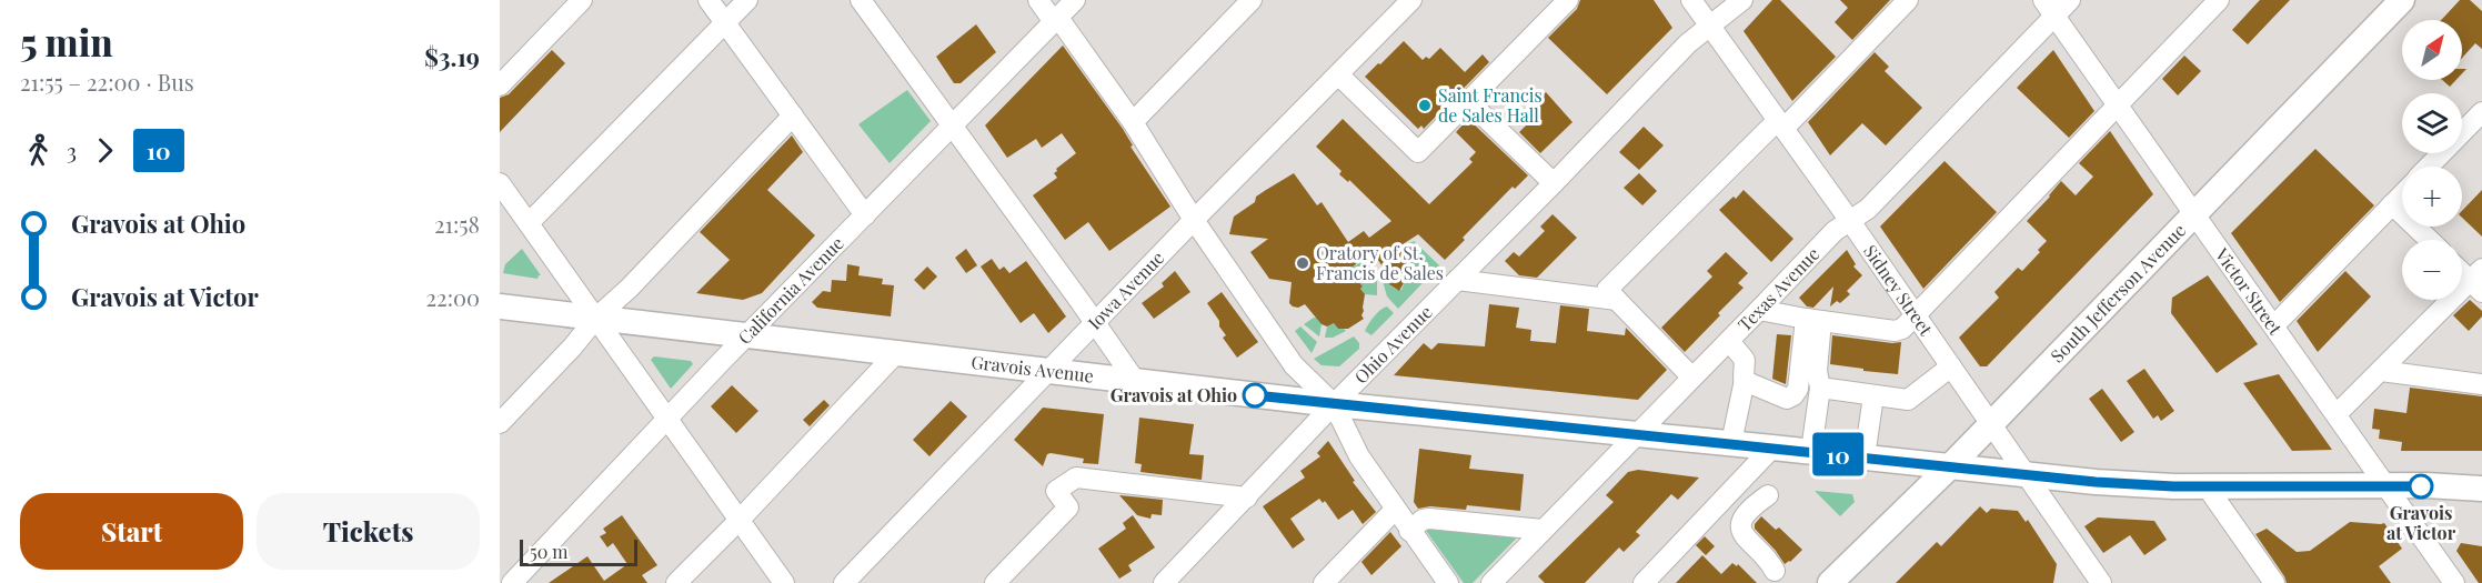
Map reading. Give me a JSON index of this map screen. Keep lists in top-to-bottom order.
{
  "streets": {
    "main road": ["South Jefferson Avenue", "Gravois Avenue"],
    "street": [
      "Texas Avenue",
      "California Avenue",
      "Sidney Street",
      "Iowa Avenue",
      "Victor Street",
      "Ohio Avenue"
    ]
  },
  "crossings": [
    ["Texas Avenue", "Sidney Street"],
    ["Texas Avenue", "Victor Street"],
    ["Texas Avenue", "Gravois Avenue"],
    ["California Avenue", "Gravois Avenue"],
    ["Sidney Street", "South Jefferson Avenue"],
    ["Sidney Street", "Ohio Avenue"],
    ["Sidney Street", "Gravois Avenue"],
    ["Iowa Avenue", "Gravois Avenue"],
    ["Victor Street", "South Jefferson Avenue"],
    ["Victor Street", "Gravois Avenue"],
    ["South Jefferson Avenue", "Gravois Avenue"],
    ["Ohio Avenue", "Gravois Avenue"]
  ],
  "places": [
    "Saint Francis de Sales Hall",
    "Oratory of St. Francis de Sales",
    "Gravois at Ohio",
    "Gravois at Victor"
  ],
  "lines": ["bus line 10"],
  "scale_bar": "50 m",
  "north": "top right",
  "page": {
    "heading": ["5 min", "21:55 – 22:00 · Bus", "$3.19"],
    "on_map": "10",
    "map_buttons": ["+", "−"],
    "legs": ["3", "10"],
    "list": [
      {
        "name": "Gravois at Ohio",
        "value": "21:58"
      },
      {
        "name": "Gravois at Victor",
        "value": "22:00"
      }
    ],
    "buttons": ["Start", "Tickets"],
    "scale": "50 m"
  }
}
